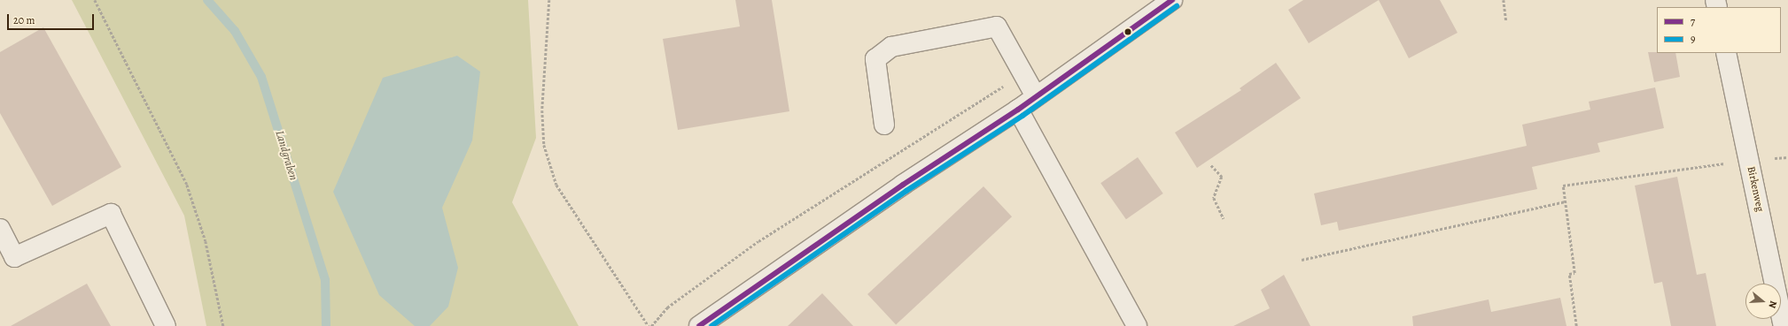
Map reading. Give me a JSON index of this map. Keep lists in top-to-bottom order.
{
  "streets": {
    "street": ["Birkenweg"]
  },
  "water": ["Landgraben"],
  "lines": ["transit line 7", "transit line 9"],
  "legend": ["7", "9"],
  "scale_bar": "20 m",
  "north": "right"
}
